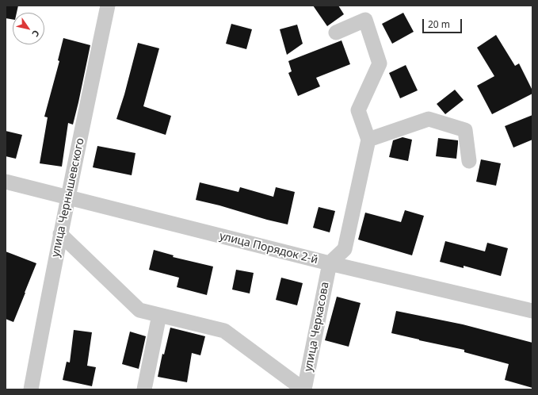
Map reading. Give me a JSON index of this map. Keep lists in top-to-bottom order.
{
  "streets": {
    "street": ["улица Чернышевского", "улица Порядок 2-й", "улица Черкасова"]
  },
  "crossings": [
    ["улица Чернышевского", "улица Порядок 2-й"],
    ["улица Порядок 2-й", "улица Черкасова"]
  ],
  "scale_bar": "20 m",
  "north": "bottom right"
}
